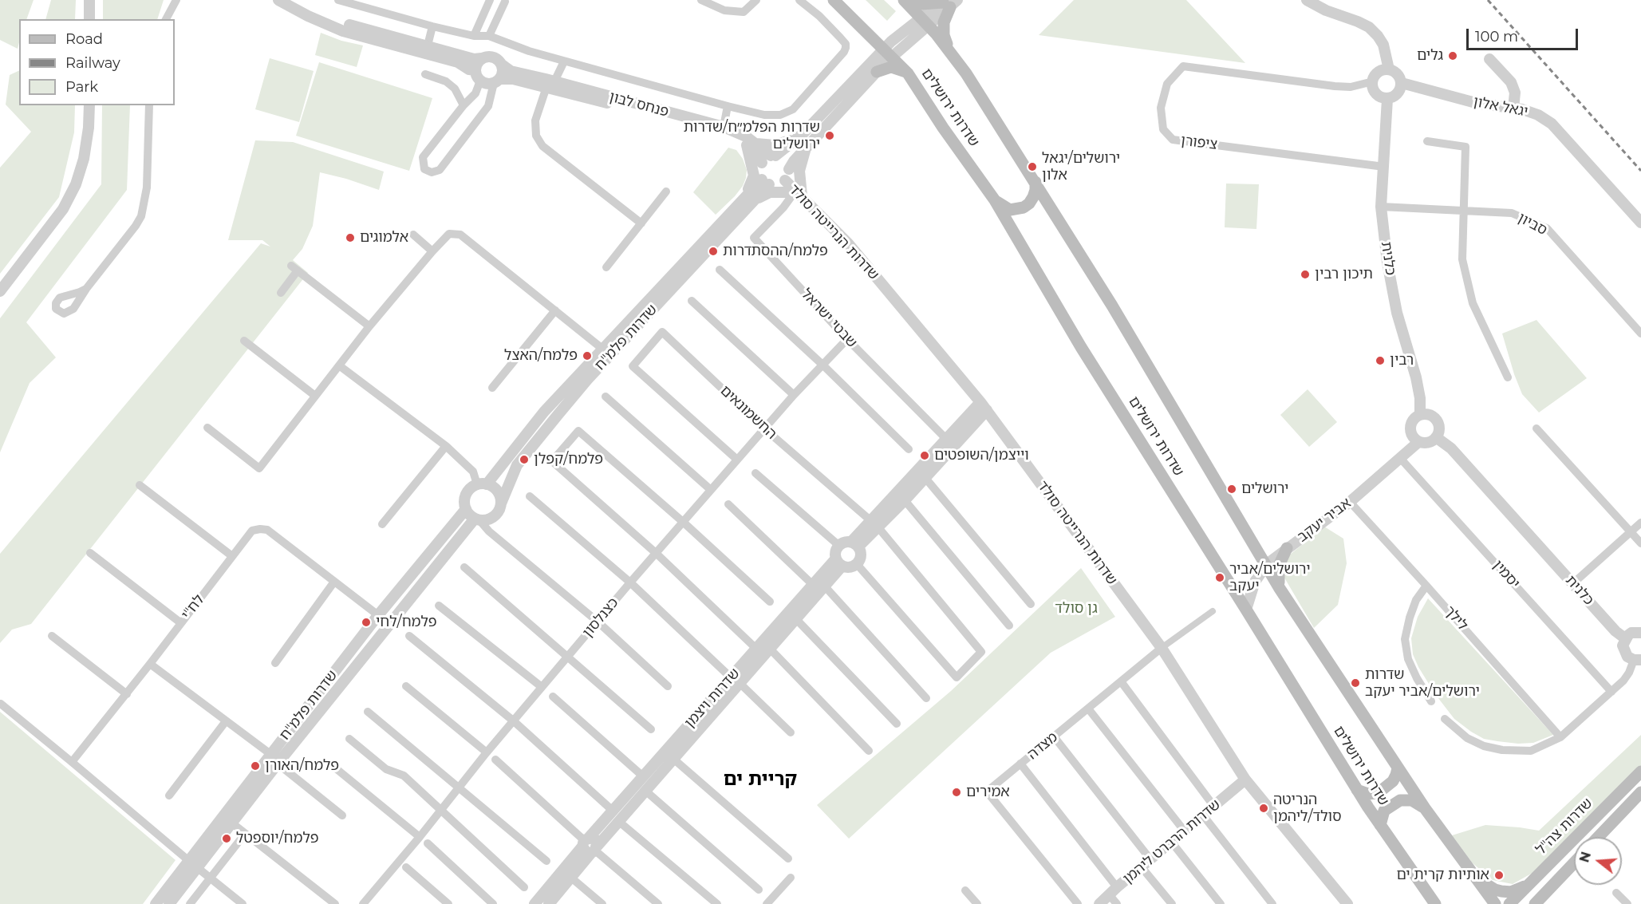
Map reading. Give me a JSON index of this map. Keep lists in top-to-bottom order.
{
  "streets": {
    "main road": ["שדרות ירושלים", "שדרות צה\"ל"],
    "street": [
      "פנחס לבון",
      "יגאל אלון",
      "ציפורן",
      "סביון",
      "שדרות הנרייטה סולד",
      "כלנית",
      "שבטי ישראל",
      "שדרות פלמ\"ח",
      "החשמונאים",
      "אביר יעקב",
      "יסמין",
      "לח\"י",
      "כצנלסון",
      "לילך",
      "שדרות ויצמן",
      "מצדה",
      "שדרות הרברט ליהמן"
    ]
  },
  "crossings": [
    ["פנחס לבון", "שדרות הנרייטה סולד"],
    ["פנחס לבון", "שדרות פלמ\"ח"],
    ["יגאל אלון", "ציפורן"],
    ["יגאל אלון", "כלנית"],
    ["שדרות ירושלים", "אביר יעקב"],
    ["ציפורן", "כלנית"],
    ["סביון", "כלנית"],
    ["שדרות הנרייטה סולד", "שבטי ישראל"],
    ["שדרות הנרייטה סולד", "שדרות פלמ\"ח"],
    ["שדרות הנרייטה סולד", "מצדה"],
    ["שדרות הנרייטה סולד", "שדרות הרברט ליהמן"],
    ["כלנית", "אביר יעקב"],
    ["שבטי ישראל", "כצנלסון"],
    ["שדרות פלמ\"ח", "לח\"י"],
    ["החשמונאים", "כצנלסון"],
    ["החשמונאים", "שדרות ויצמן"],
    ["אביר יעקב", "יסמין"],
    ["אביר יעקב", "לילך"]
  ],
  "districts": ["קריית ים"],
  "parks": ["גן סולד"],
  "places": [
    "גלים",
    "שדרות הפלמ״ח/שדרות ירושלים",
    "ירושלים/יגאל אלון",
    "אלמוגים",
    "פלמח/ההסתדרות",
    "תיכון רבין",
    "פלמח/האצל",
    "רבין",
    "וייצמן/השופטים",
    "פלמח/קפלן",
    "ירושלים",
    "ירושלים/אביר יעקב",
    "פלמח/לחי",
    "שדרות ירושלים/אביר יעקב",
    "פלמח/האורן",
    "אמירים",
    "הנריטה סולד/ליהמן",
    "פלמח/יוספטל",
    "אותיות קרית ים"
  ],
  "legend": ["Road", "Railway", "Park"],
  "scale_bar": "100 m",
  "north": "left"
}
